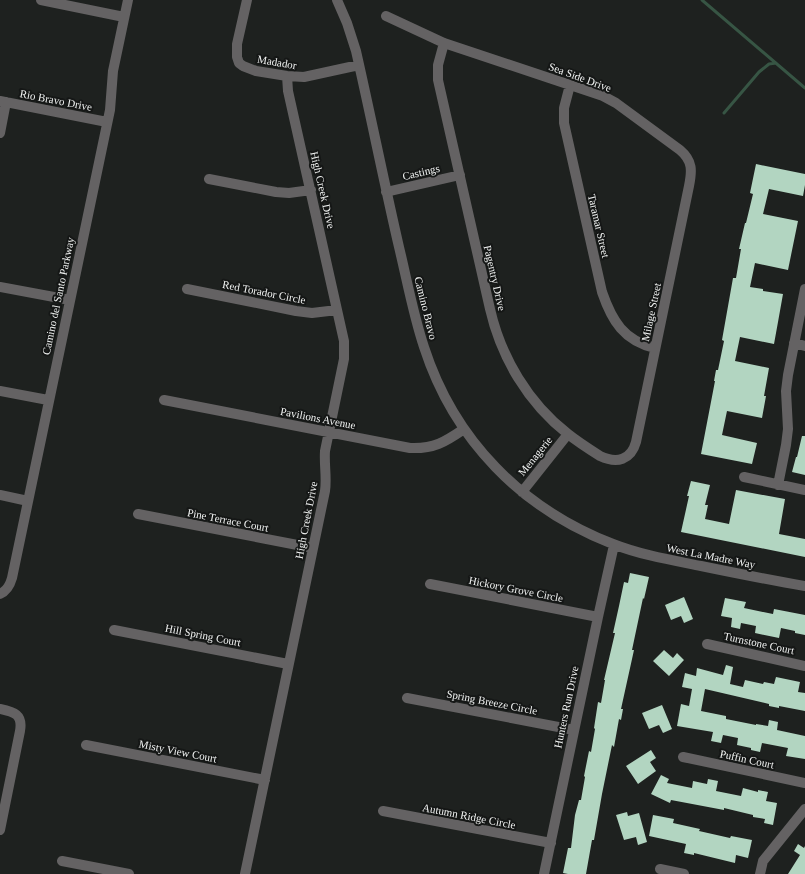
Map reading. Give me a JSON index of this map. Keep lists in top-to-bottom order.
{
  "streets": {
    "street": [
      "Madador",
      "Sea Side Drive",
      "Rio Bravo Drive",
      "Castings",
      "High Creek Drive",
      "Taramar Street",
      "Pagentry Drive",
      "Red Torador Circle",
      "Camino del Santo Parkway",
      "Camino Bravo",
      "Milage Street",
      "Pavilions Avenue",
      "Menagerie",
      "Pine Terrace Court",
      "West La Madre Way",
      "Hickory Grove Circle",
      "Hill Spring Court",
      "Turnstone Court",
      "Spring Breeze Circle",
      "Hunters Run Drive",
      "Misty View Court",
      "Puffin Court",
      "Autumn Ridge Circle"
    ]
  },
  "crossings": [
    ["Madador", "High Creek Drive"],
    ["Madador", "Camino Bravo"],
    ["Sea Side Drive", "Taramar Street"],
    ["Sea Side Drive", "Pagentry Drive"],
    ["Sea Side Drive", "Milage Street"],
    ["Rio Bravo Drive", "Camino del Santo Parkway"],
    ["Castings", "Pagentry Drive"],
    ["Castings", "Camino Bravo"],
    ["High Creek Drive", "Red Torador Circle"],
    ["High Creek Drive", "Pavilions Avenue"],
    ["High Creek Drive", "Pine Terrace Court"],
    ["High Creek Drive", "Hill Spring Court"],
    ["High Creek Drive", "Misty View Court"],
    ["Taramar Street", "Milage Street"],
    ["Pagentry Drive", "Milage Street"],
    ["Pagentry Drive", "Menagerie"],
    ["Camino Bravo", "Pavilions Avenue"],
    ["Camino Bravo", "Menagerie"],
    ["Camino Bravo", "West La Madre Way"],
    ["Camino Bravo", "Hunters Run Drive"],
    ["West La Madre Way", "Hunters Run Drive"],
    ["Hickory Grove Circle", "Hunters Run Drive"],
    ["Spring Breeze Circle", "Hunters Run Drive"],
    ["Hunters Run Drive", "Autumn Ridge Circle"]
  ]
}
